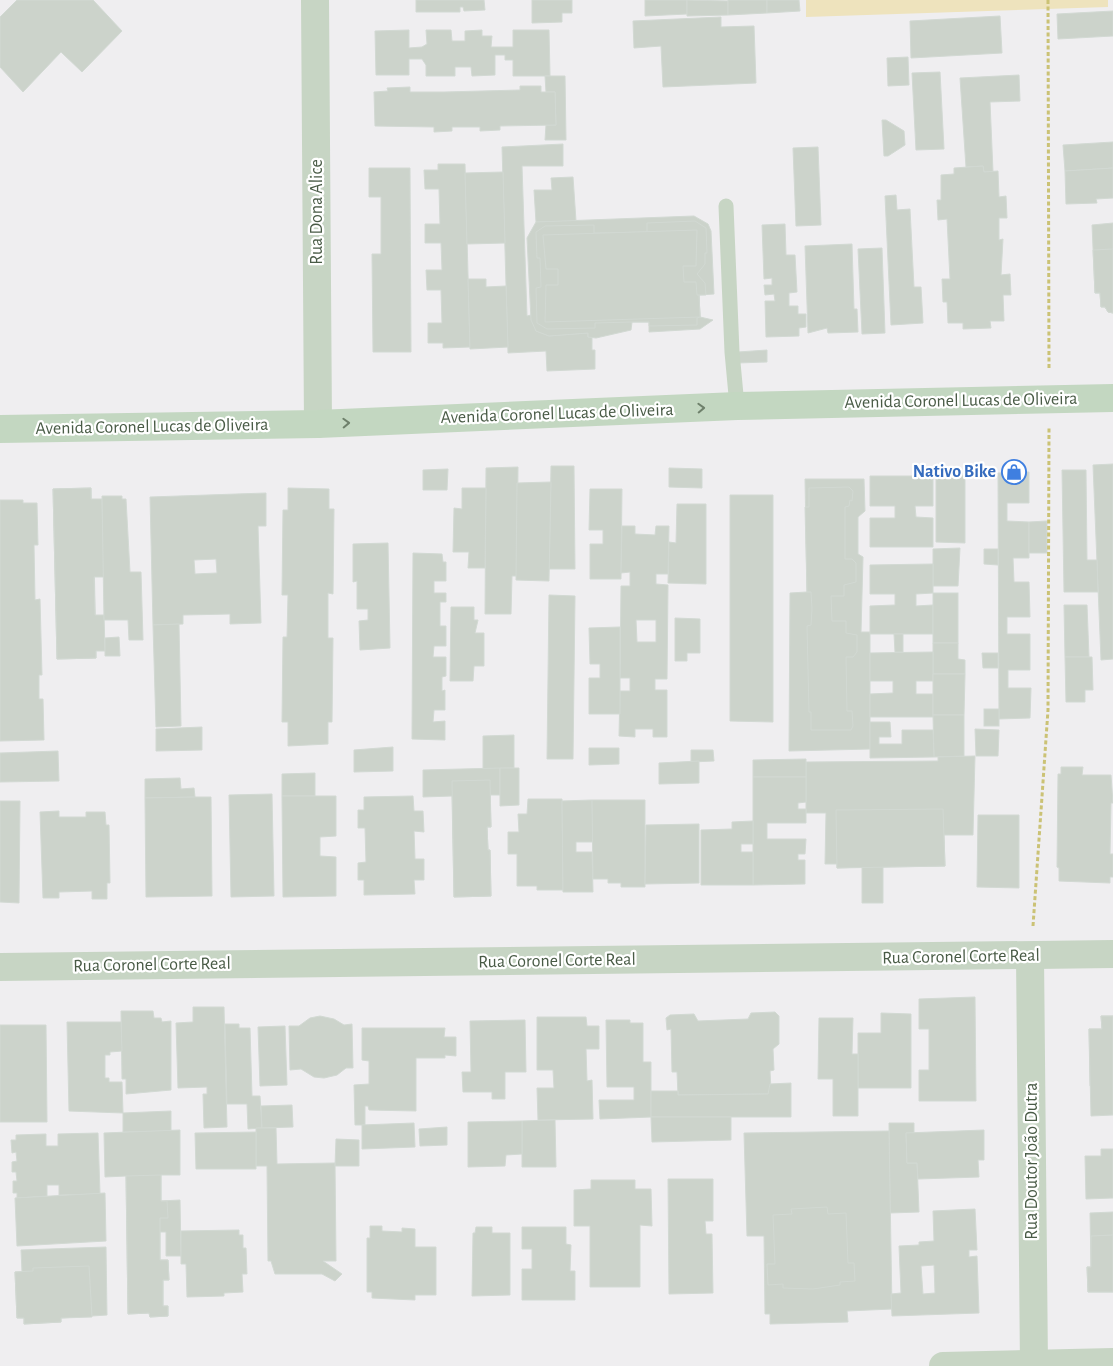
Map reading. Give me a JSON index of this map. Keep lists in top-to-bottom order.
{
  "streets": {
    "street": [
      "Rua Dona Alice",
      "Avenida Coronel Lucas de Oliveira",
      "Rua Coronel Corte Real",
      "Rua Doutor João Dutra"
    ]
  },
  "crossings": [
    ["Rua Dona Alice", "Avenida Coronel Lucas de Oliveira"],
    ["Rua Coronel Corte Real", "Rua Doutor João Dutra"]
  ],
  "one_way": ["Avenida Coronel Lucas de Oliveira"],
  "places": {
    "shop": ["Nativo Bike"]
  }
}
